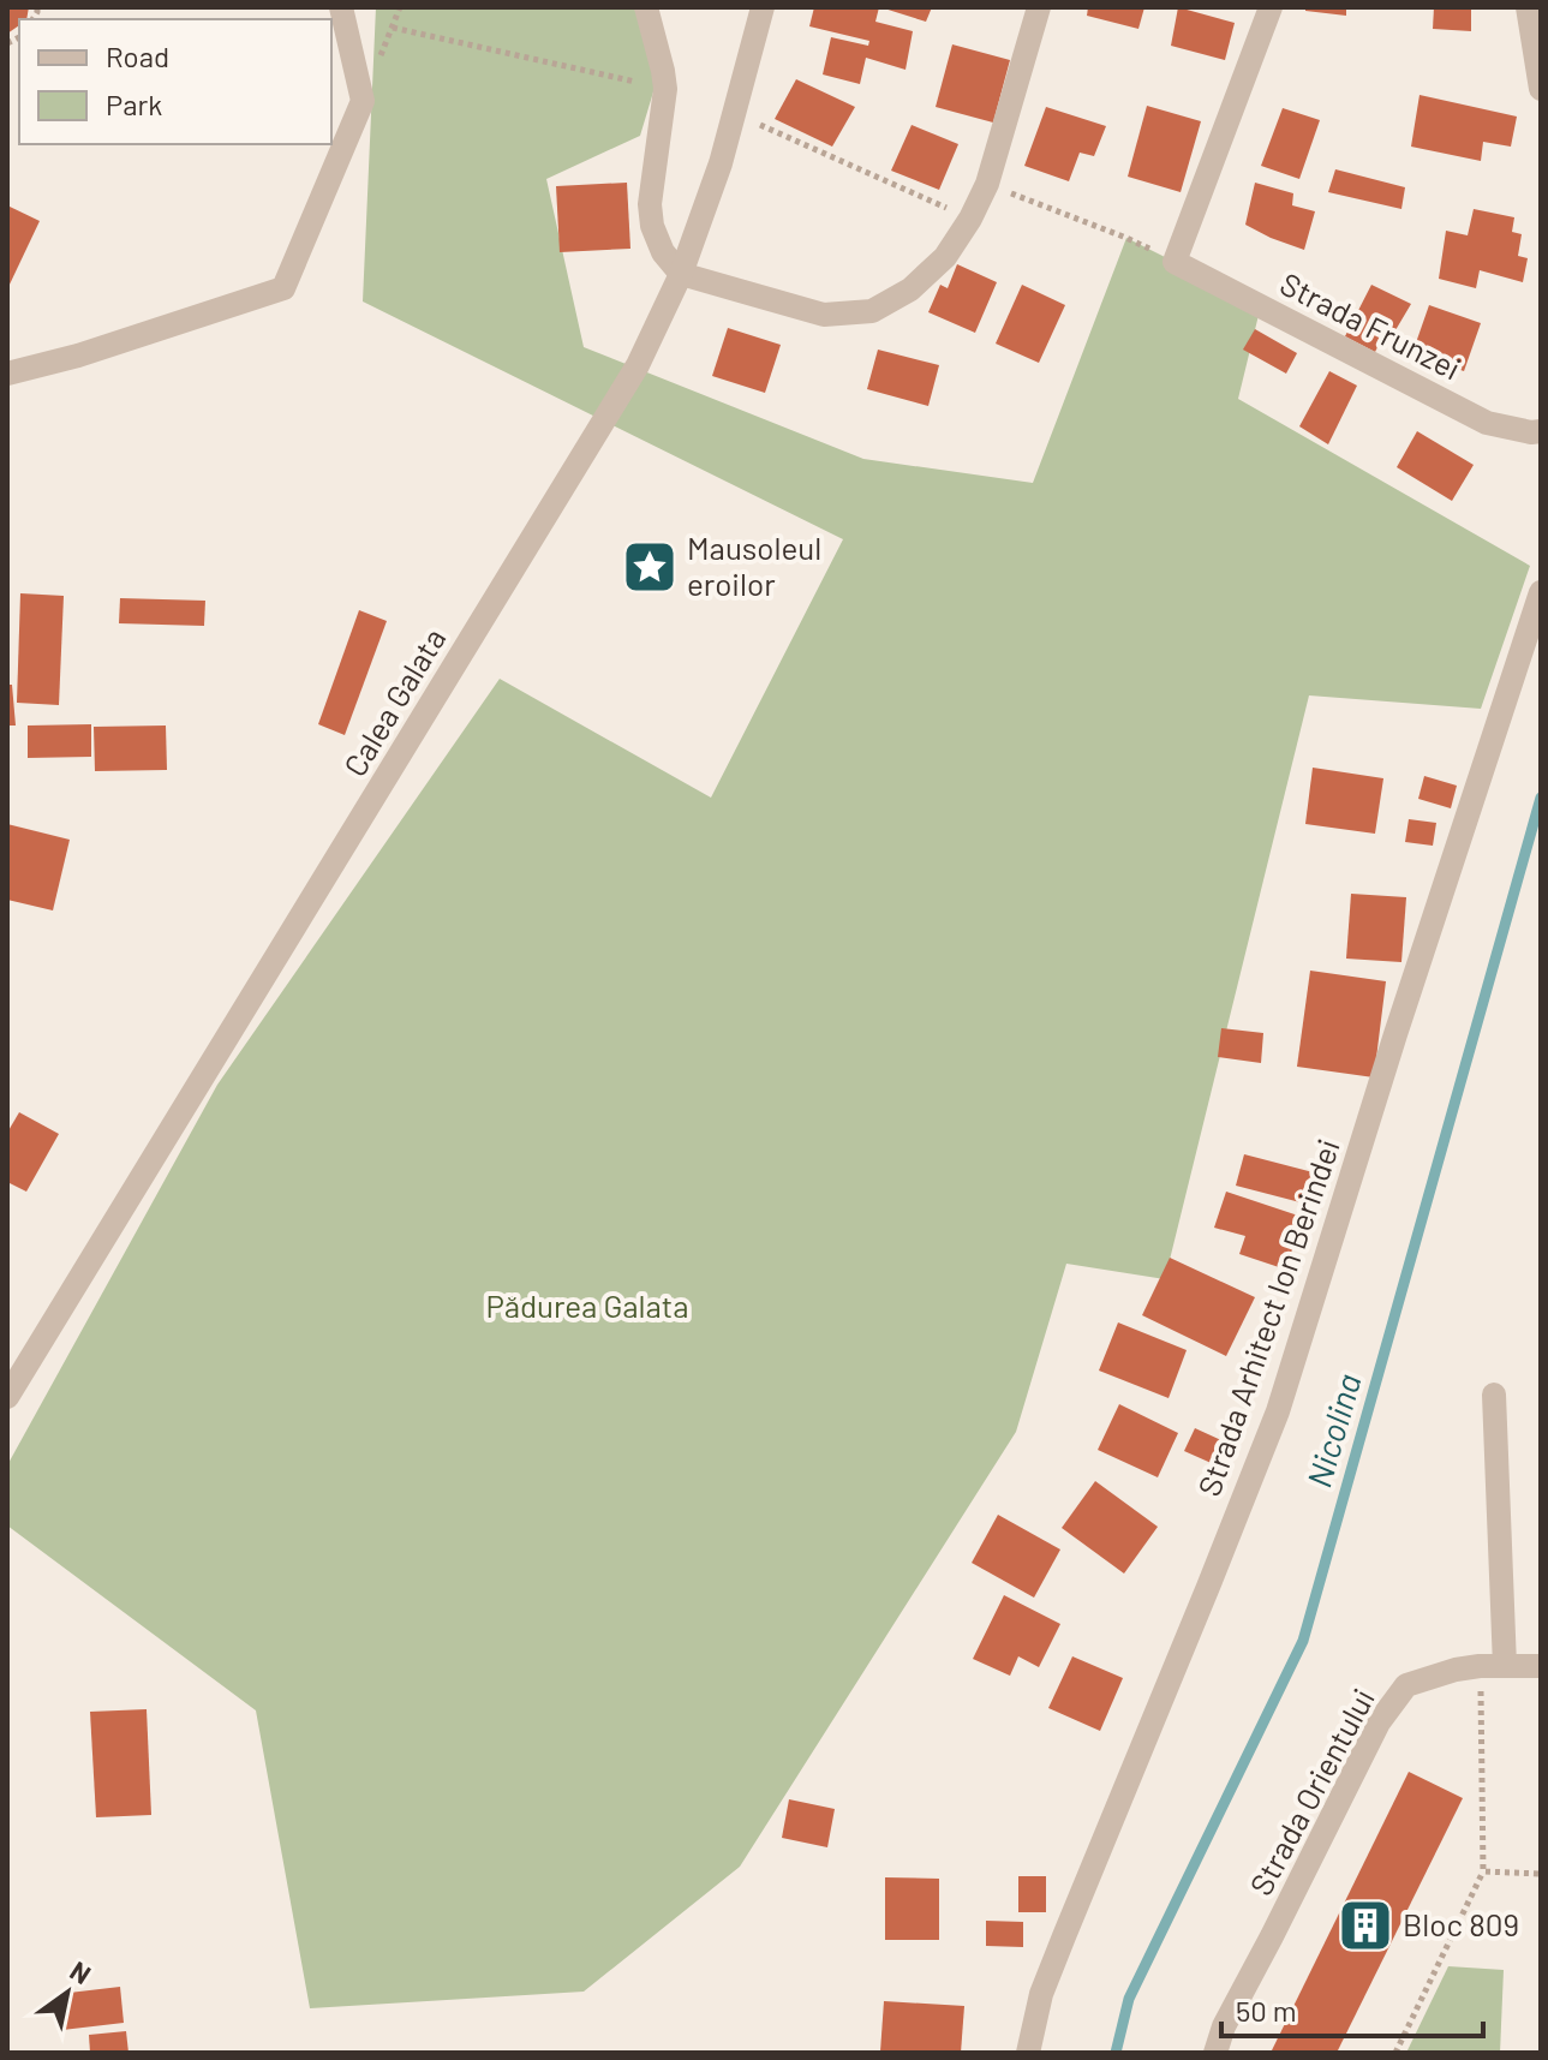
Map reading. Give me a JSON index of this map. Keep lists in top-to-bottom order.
{
  "streets": {
    "street": [
      "Strada Frunzei",
      "Calea Galata",
      "Strada Arhitect Ion Berindei",
      "Strada Orientului"
    ]
  },
  "water": ["Nicolina"],
  "parks": ["Pădurea Galata"],
  "places": {
    "place": ["Mausoleul eroilor"],
    "building": ["Bloc 809"]
  },
  "legend": ["Road", "Park"],
  "scale_bar": "50 m",
  "north": "top right"
}
